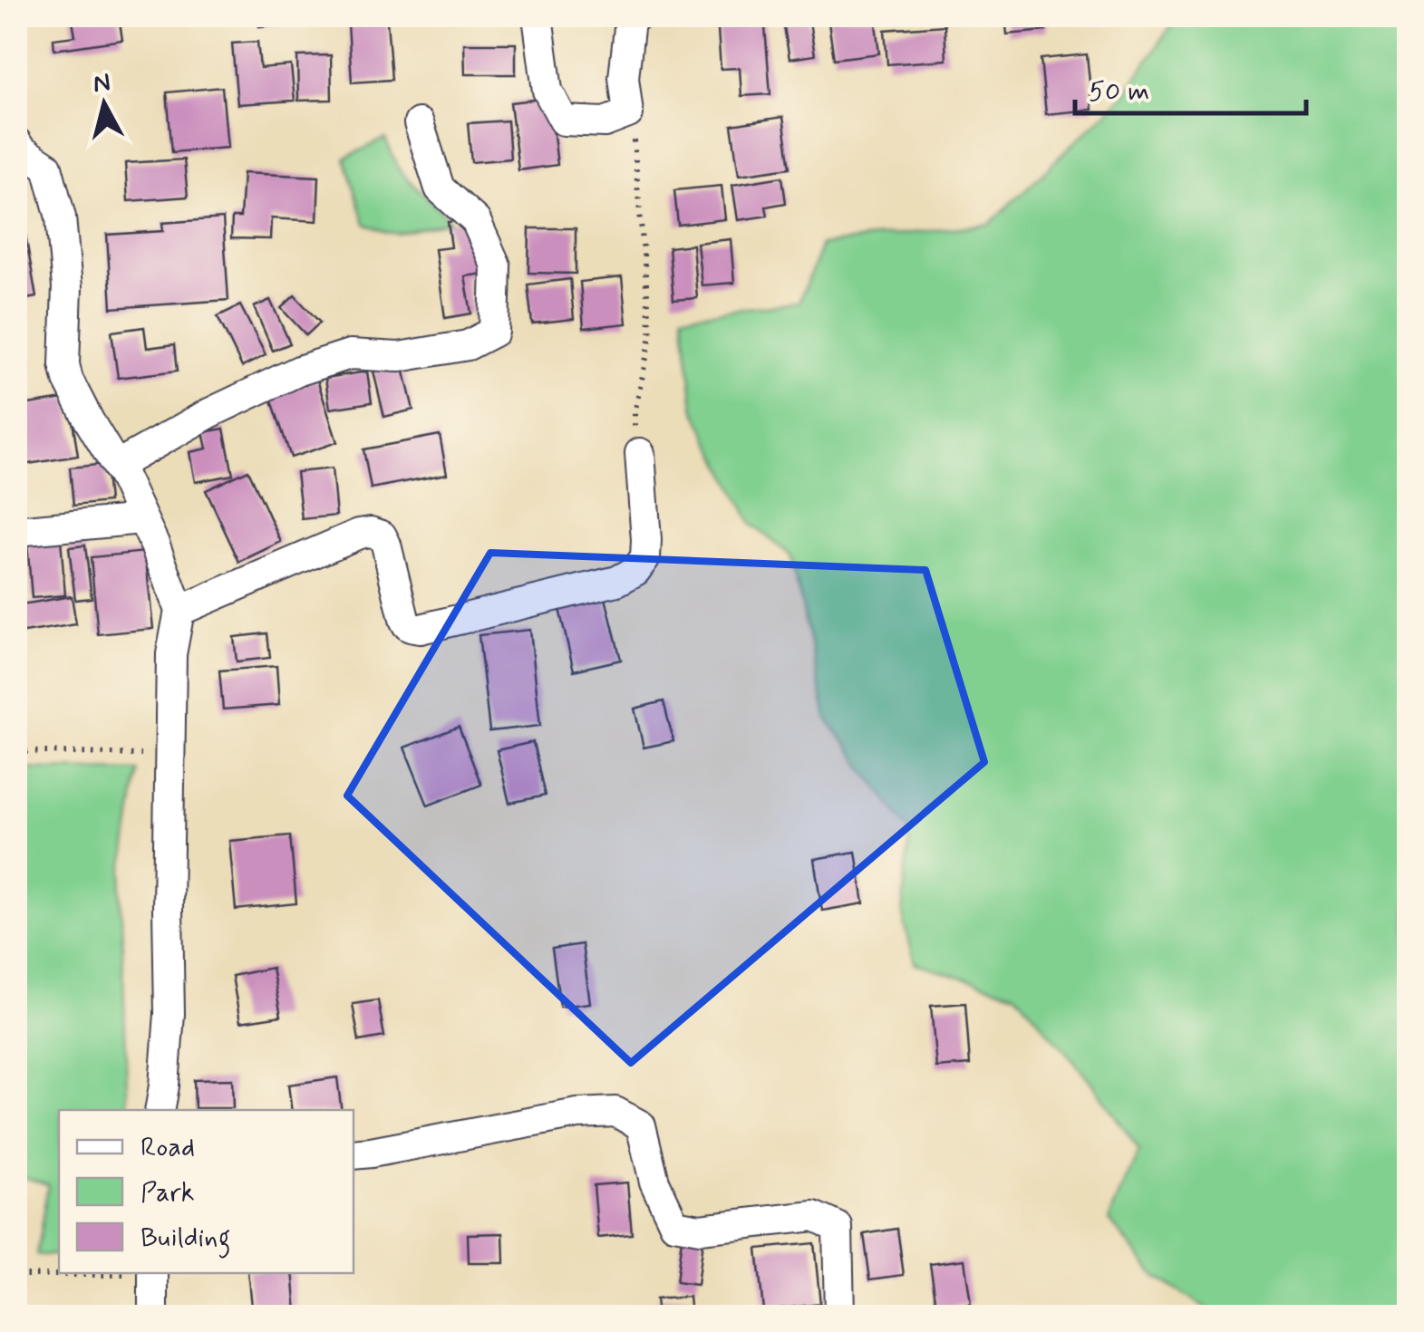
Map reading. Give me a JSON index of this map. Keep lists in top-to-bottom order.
{
  "legend": ["Road", "Park", "Building"],
  "scale_bar": "50 m",
  "north": "top"
}
